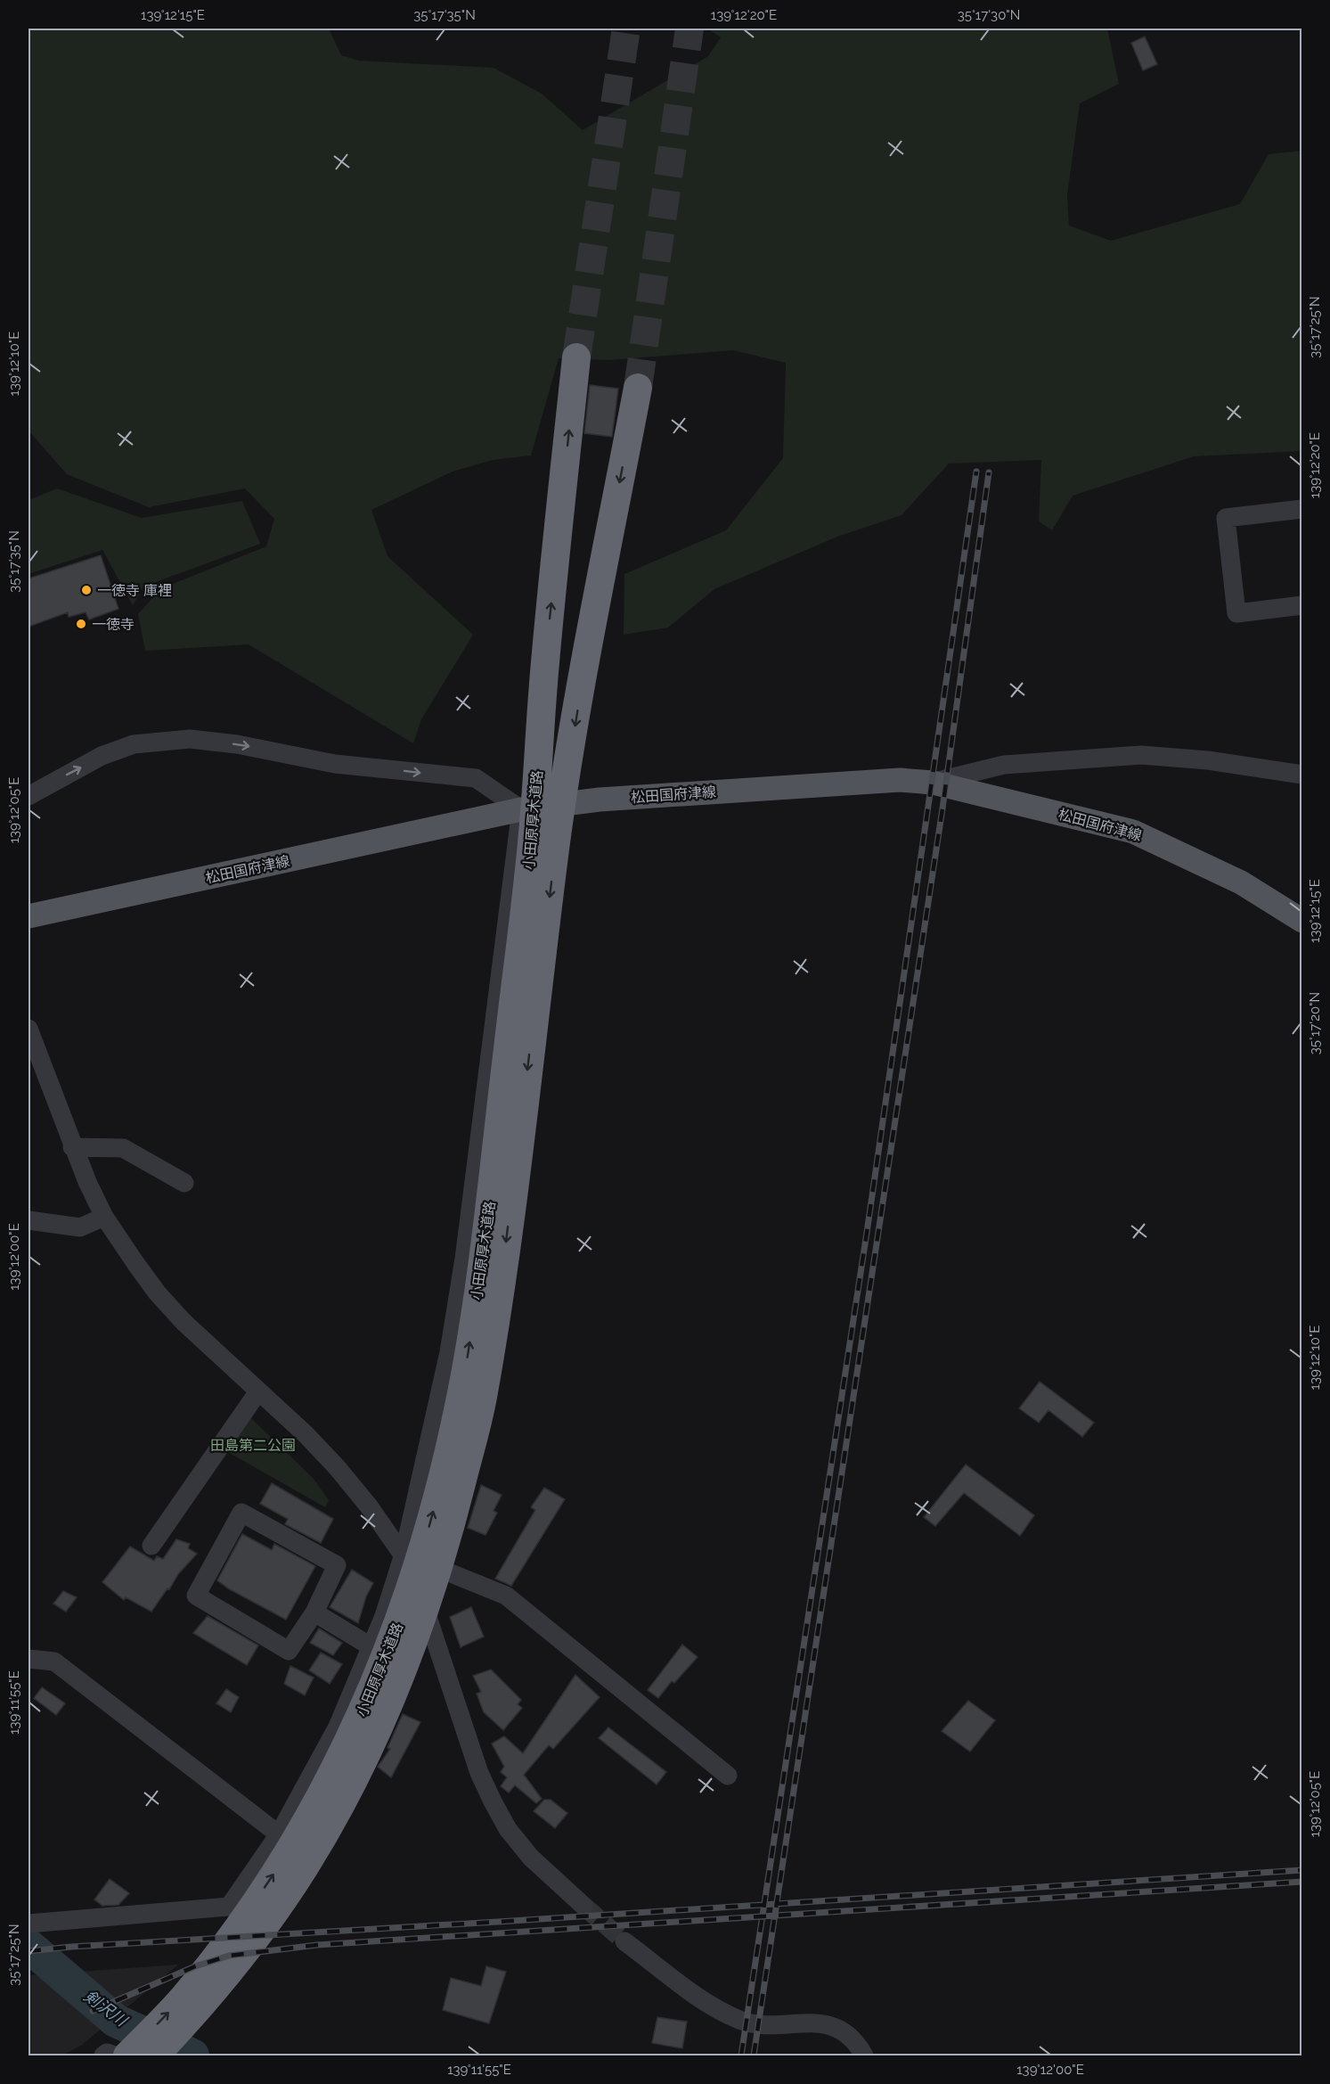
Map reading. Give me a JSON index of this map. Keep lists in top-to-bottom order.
{
  "streets": {
    "highway": ["小田原厚木道路"],
    "main road": ["松田国府津線"]
  },
  "water": ["剣沢川"],
  "parks": ["田島第二公園"],
  "places": ["一徳寺 庫裡", "一徳寺"],
  "coordinates": [
    "139°12'15\"E",
    "35°17'35\"N",
    "139°12'20\"E",
    "35°17'30\"N",
    "35°17'25\"N",
    "139°12'10\"E",
    "139°12'05\"E",
    "35°17'20\"N",
    "139°12'00\"E",
    "139°11'55\"E"
  ]
}
